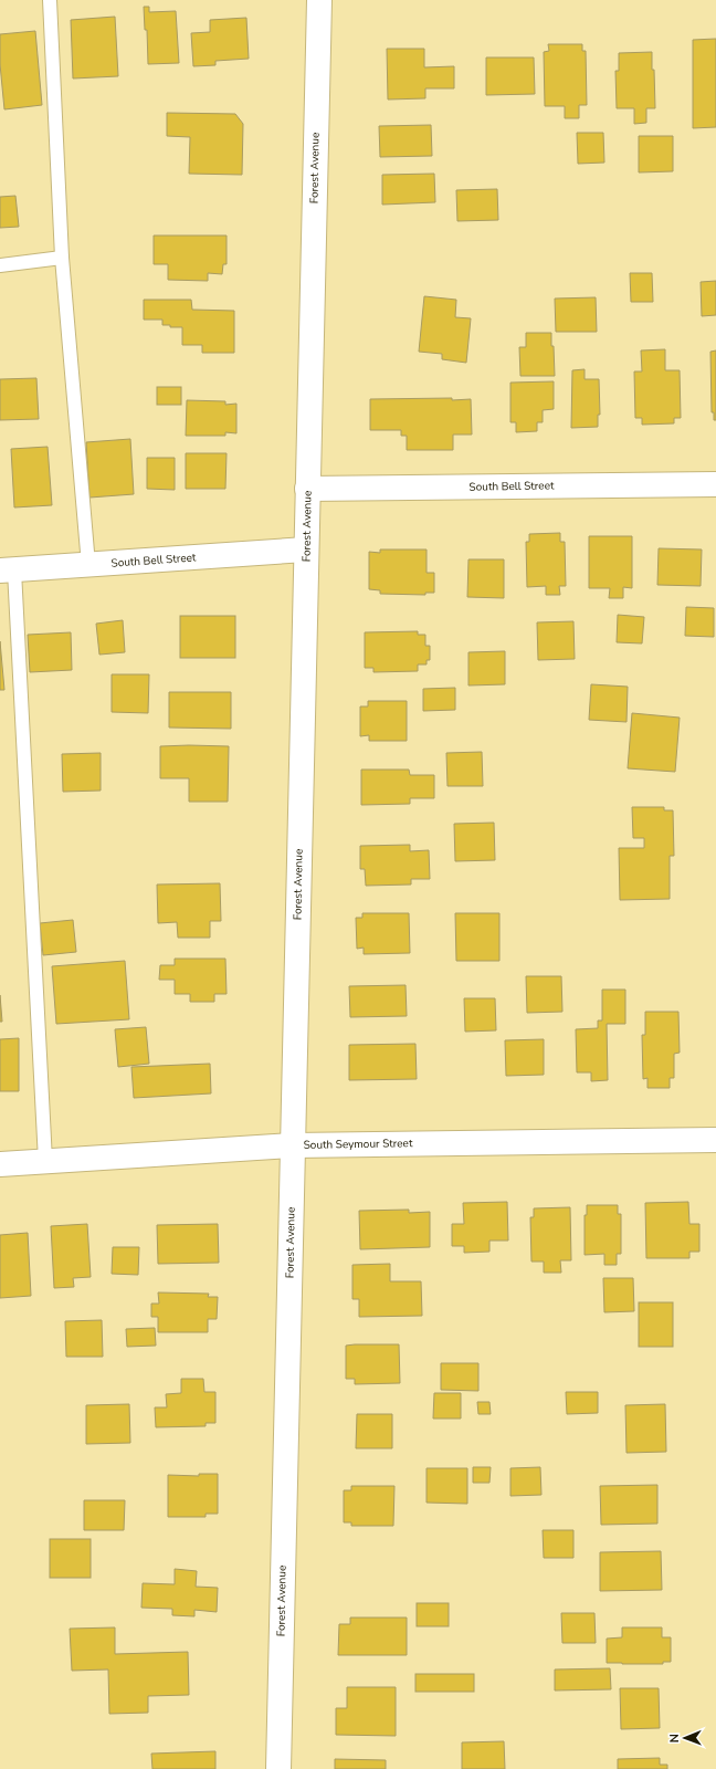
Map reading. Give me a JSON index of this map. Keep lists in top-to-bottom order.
{
  "streets": {
    "street": ["Forest Avenue", "South Bell Street", "South Seymour Street"]
  },
  "crossings": [
    ["Forest Avenue", "South Bell Street"],
    ["Forest Avenue", "South Seymour Street"]
  ],
  "north": "left"
}
